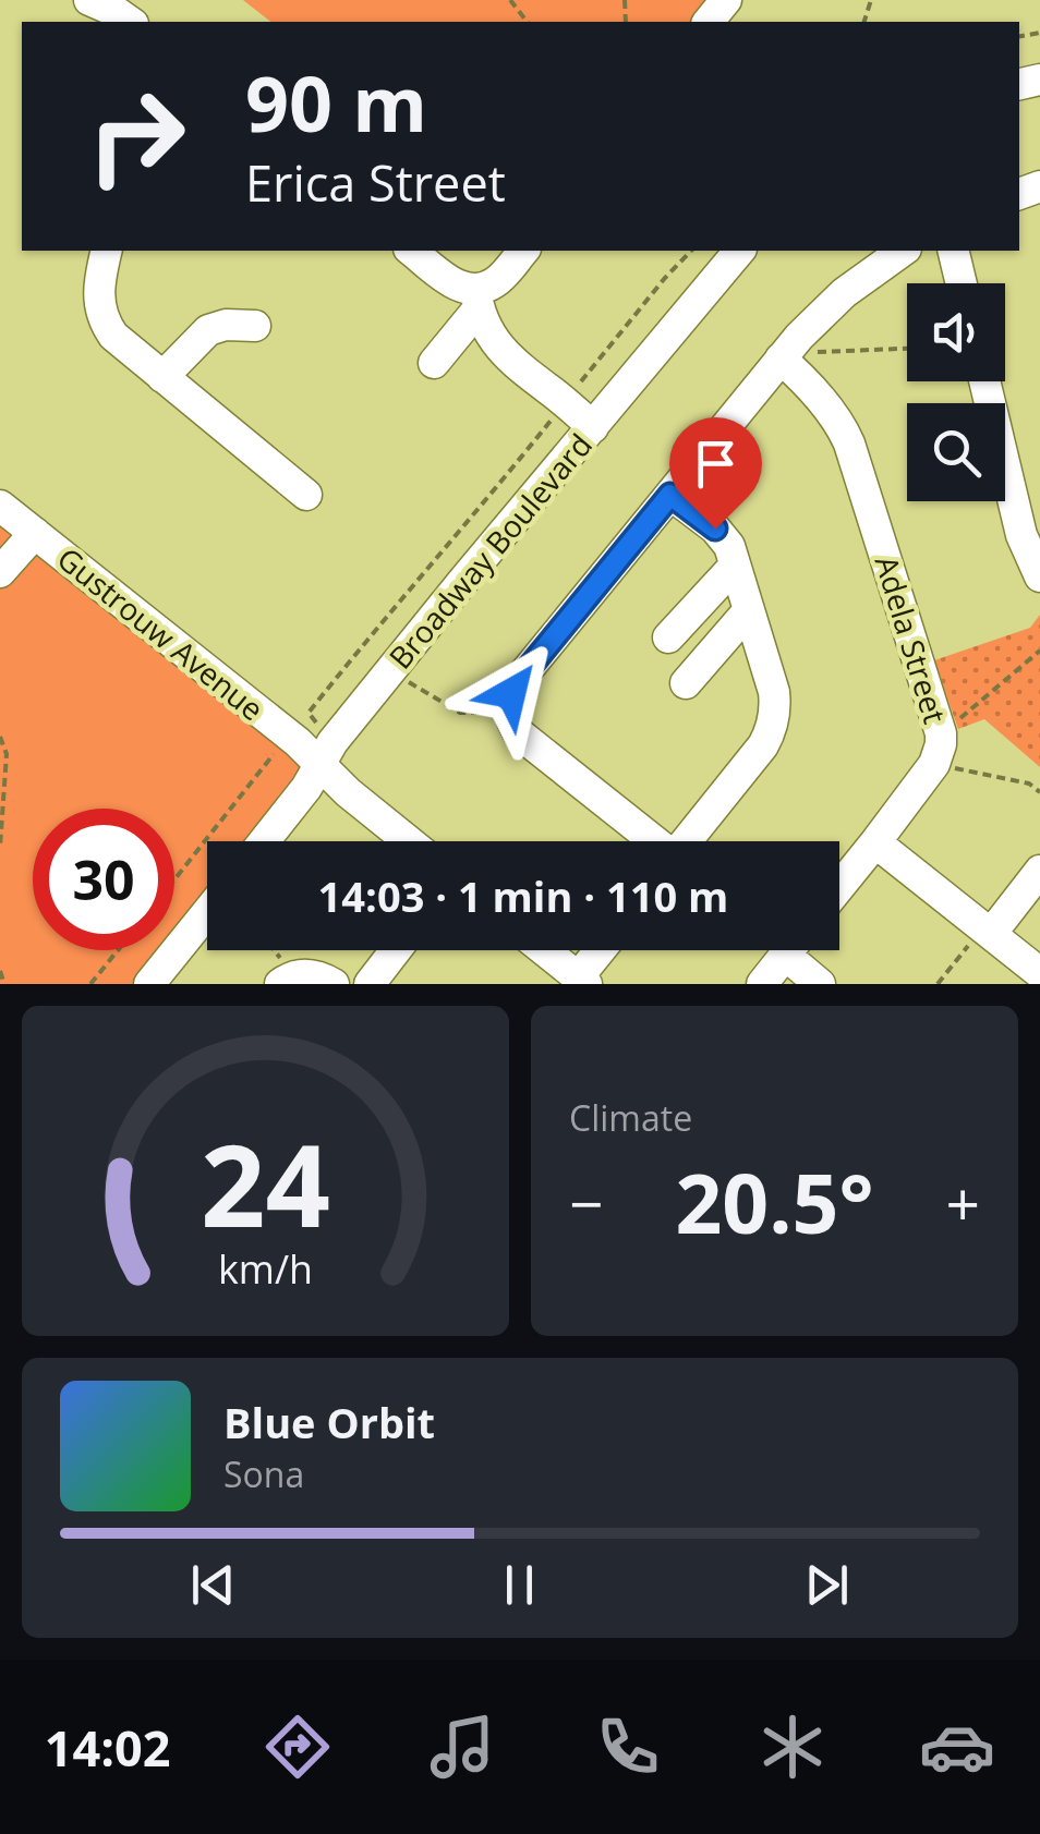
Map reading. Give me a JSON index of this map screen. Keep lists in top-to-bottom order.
{
  "streets": {
    "street": ["Broadway Boulevard", "Gustrouw Avenue", "Adela Street"]
  },
  "crossings": [
    ["Broadway Boulevard", "Gustrouw Avenue"]
  ],
  "page": {
    "turn": ["90 m", "Erica Street"],
    "limit": "30",
    "trip": "14:03 · 1 min · 110 m",
    "tile": "Climate",
    "heat": ["−", "20.5°", "+"],
    "song": ["Blue Orbit", "Sona"],
    "tabs": "14:02",
    "gauge": ["24", "km/h"]
  }
}
